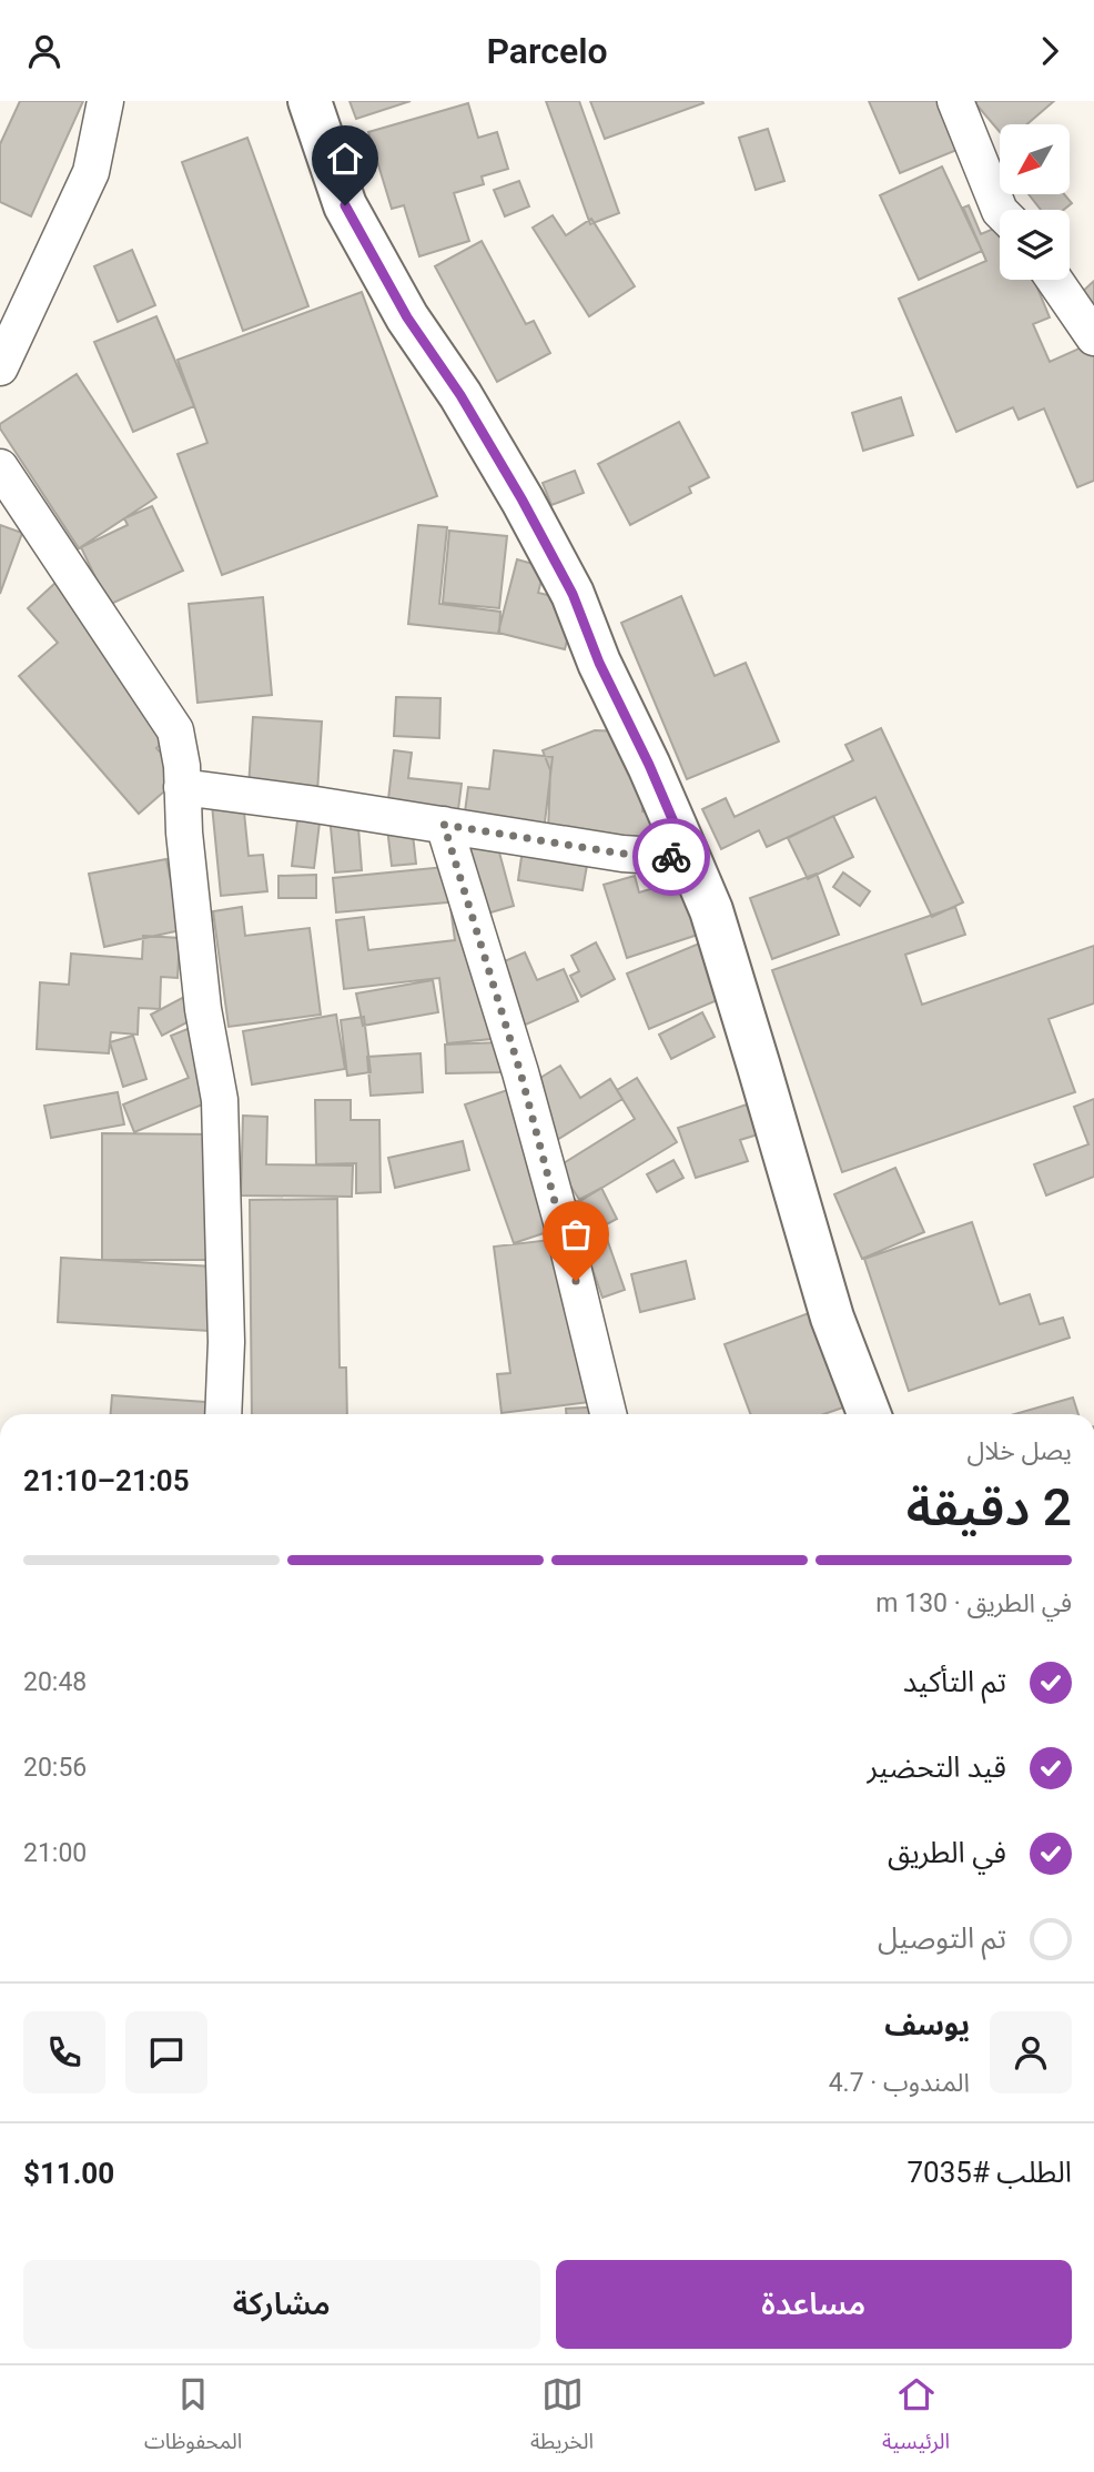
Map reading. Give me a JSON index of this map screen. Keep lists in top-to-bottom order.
{
  "north": "bottom left",
  "page": {
    "header": "Parcelo",
    "heading": ["2 دقيقة", "يصل خلال", "21:05–21:10"],
    "panel": [
      "يوسف",
      "المندوب · 4.7",
      "الطلب #7035",
      "$11.00"
    ],
    "bar": "في الطريق · 130 m",
    "list": [
      ["تم التأكيد", "20:48"],
      ["قيد التحضير", "20:56"],
      ["في الطريق", "21:00"],
      "تم التوصيل"
    ],
    "buttons": ["مساعدة", "مشاركة"],
    "tabs": ["الرئيسية", "الخريطة", "المحفوظات"]
  }
}
